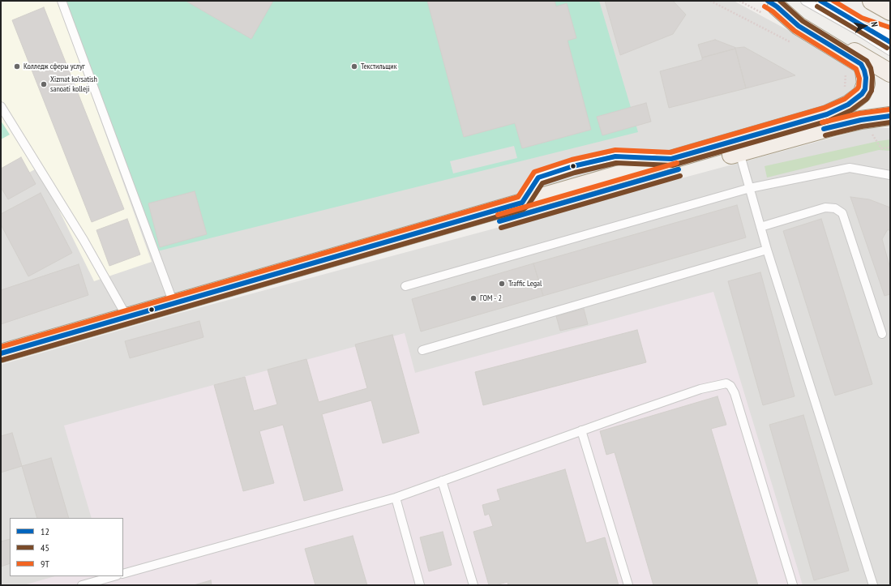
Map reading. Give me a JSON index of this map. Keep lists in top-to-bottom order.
{
  "places": [
    "Колледж сферы услуг",
    "Текстильщик",
    "Xizmat ko'rsatish sanoati kolleji",
    "Traffic Legal",
    "ГОМ - 2"
  ],
  "lines": ["transit line 12", "transit line 45", "transit line 9Т"],
  "legend": ["12", "45", "9Т"],
  "north": "right"
}
